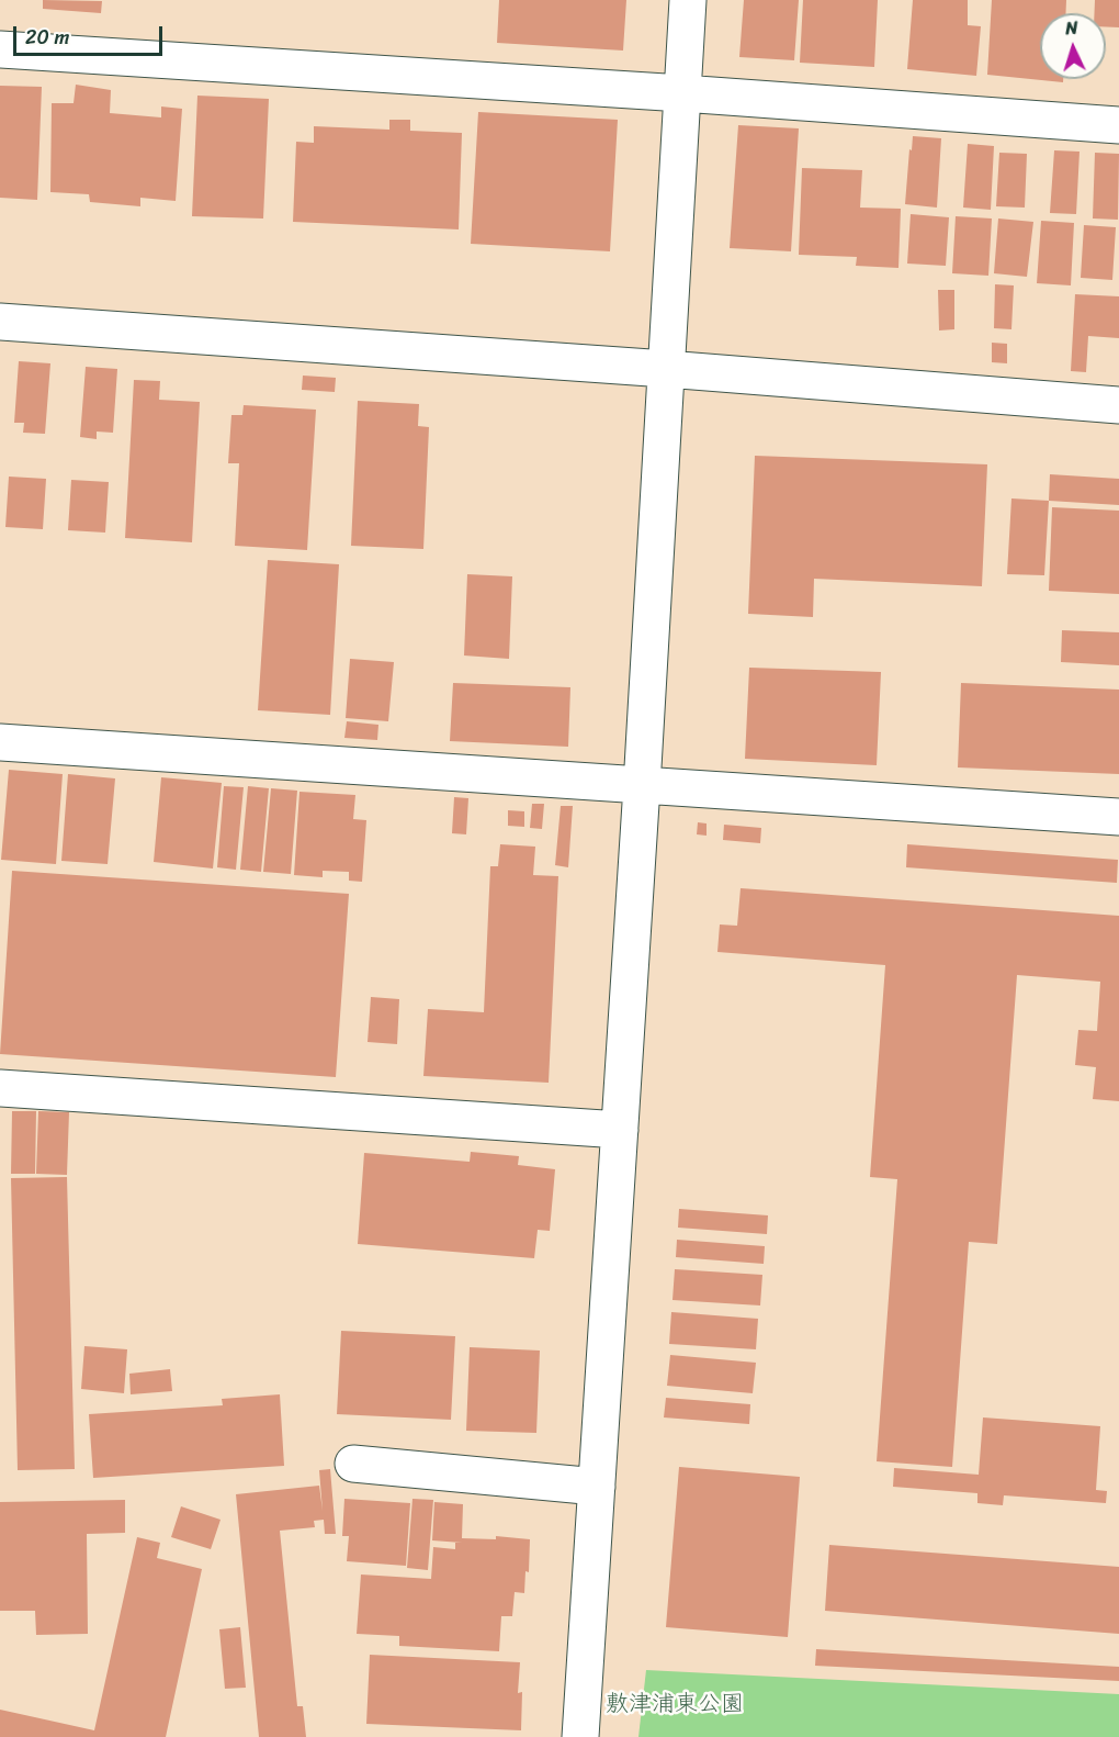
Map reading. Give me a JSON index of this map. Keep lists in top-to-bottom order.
{
  "parks": ["敷津浦東公園"],
  "scale_bar": "20 m",
  "north": "top"
}
